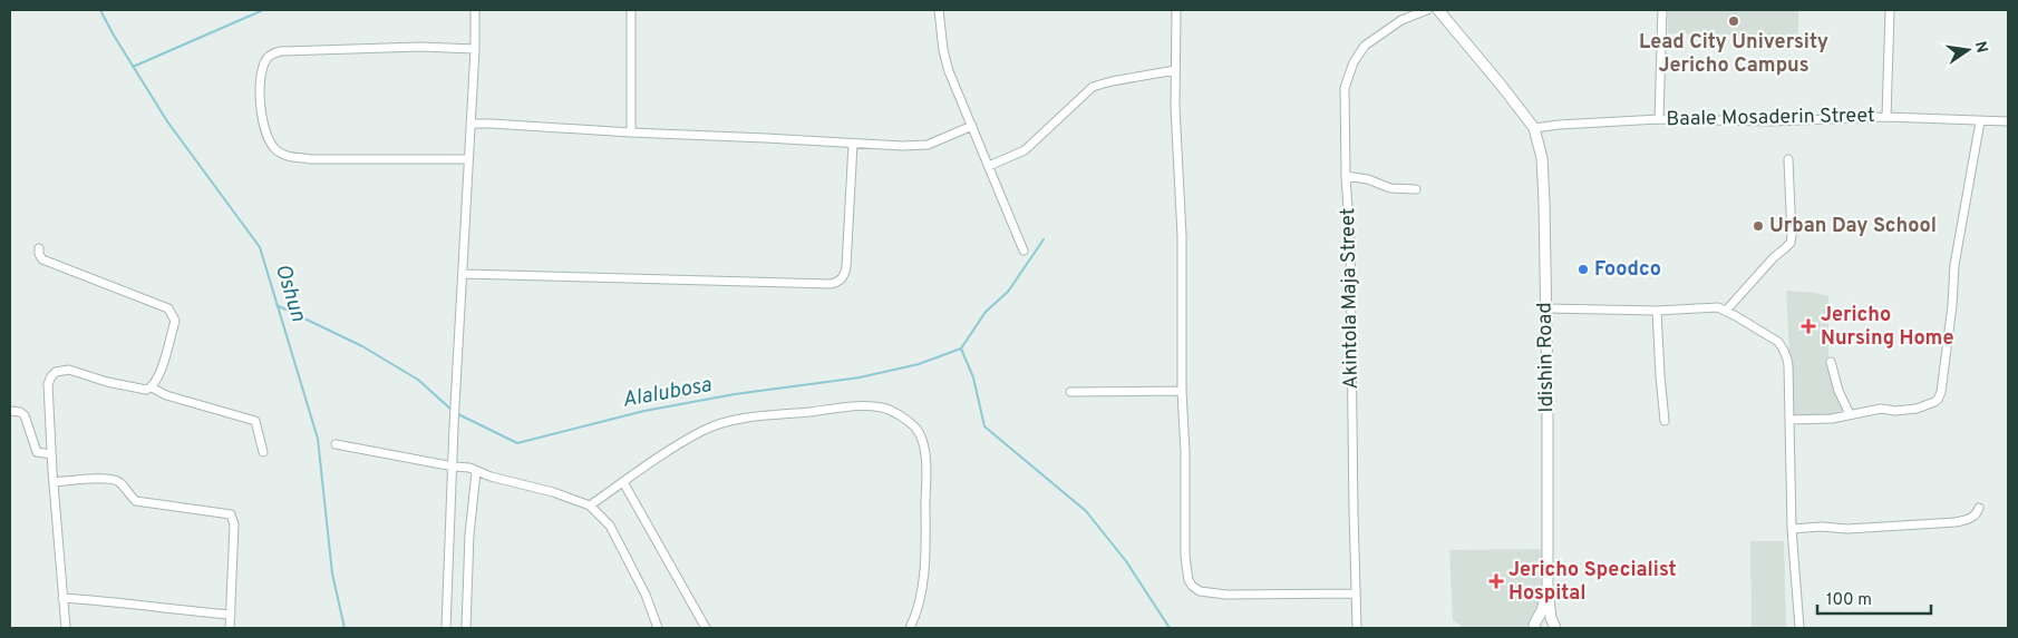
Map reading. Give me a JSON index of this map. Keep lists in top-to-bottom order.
{
  "streets": {
    "street": ["Baale Mosaderin Street", "Akintola Maja Street", "Idishin Road"]
  },
  "crossings": [
    ["Baale Mosaderin Street", "Idishin Road"]
  ],
  "water": ["Oshun", "Alalubosa"],
  "places": {
    "other": ["Lead City University Jericho Campus", "Urban Day School", "Foodco"],
    "health": ["Jericho Nursing Home", "Jericho Specialist Hospital"]
  },
  "scale_bar": "100 m",
  "north": "right"
}
